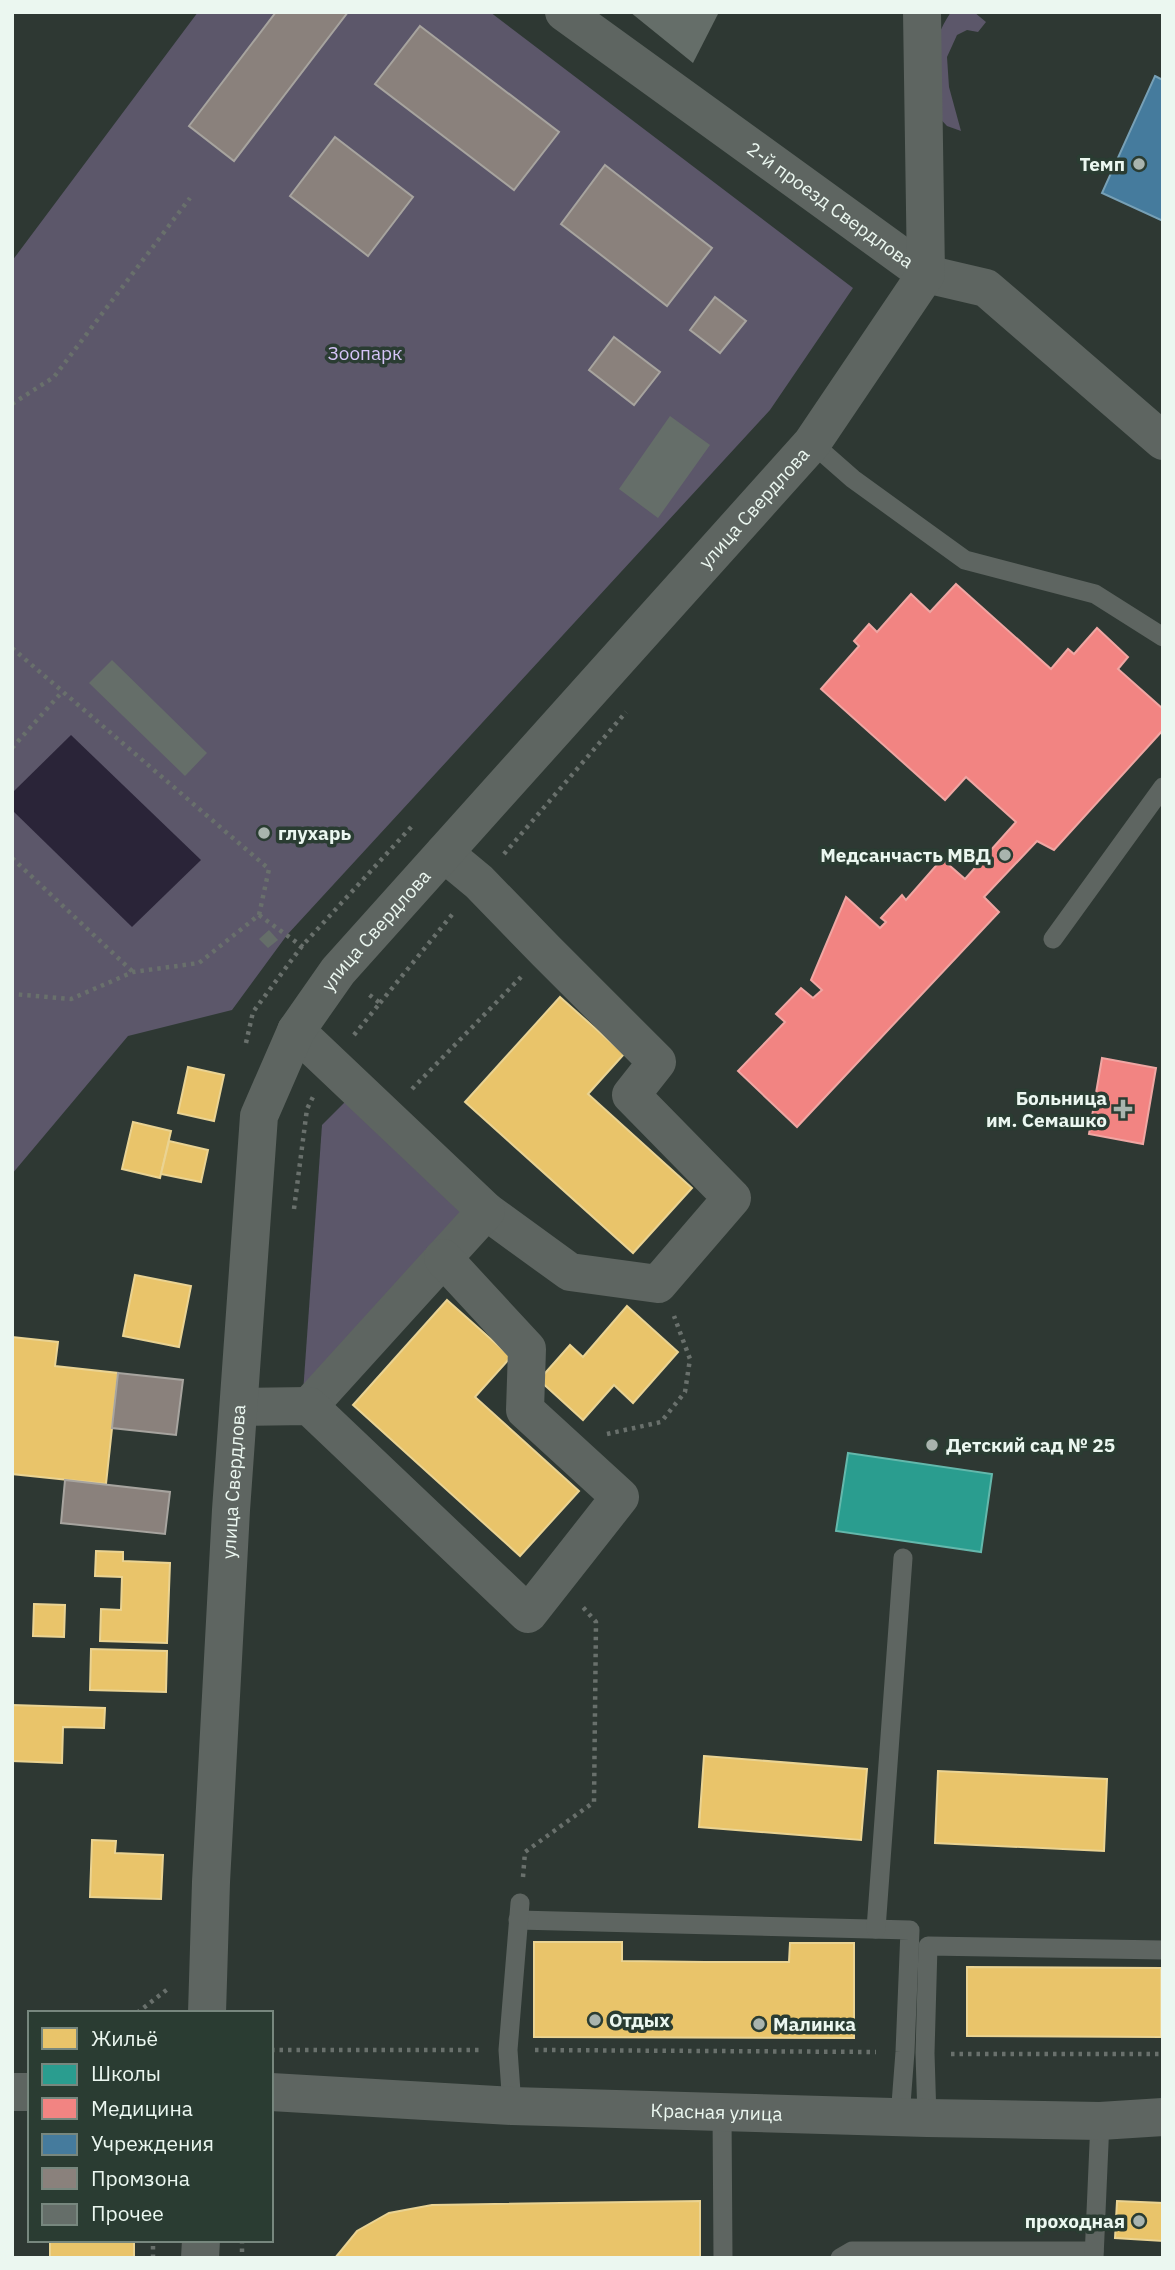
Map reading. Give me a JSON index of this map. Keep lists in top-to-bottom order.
{
  "streets": {
    "street": ["2-й проезд Свердлова", "улица Свердлова", "Красная улица"]
  },
  "crossings": [
    ["2-й проезд Свердлова", "улица Свердлова"]
  ],
  "parks": ["Зоопарк"],
  "places": {
    "other": [
      "Темп",
      "глухарь",
      "Медсанчасть МВД",
      "Детский сад № 25",
      "Отдых",
      "Малинка",
      "проходная"
    ],
    "health": ["Больница им. Семашко"]
  },
  "legend": [
    "Жильё",
    "Школы",
    "Медицина",
    "Учреждения",
    "Промзона",
    "Прочее"
  ]
}
